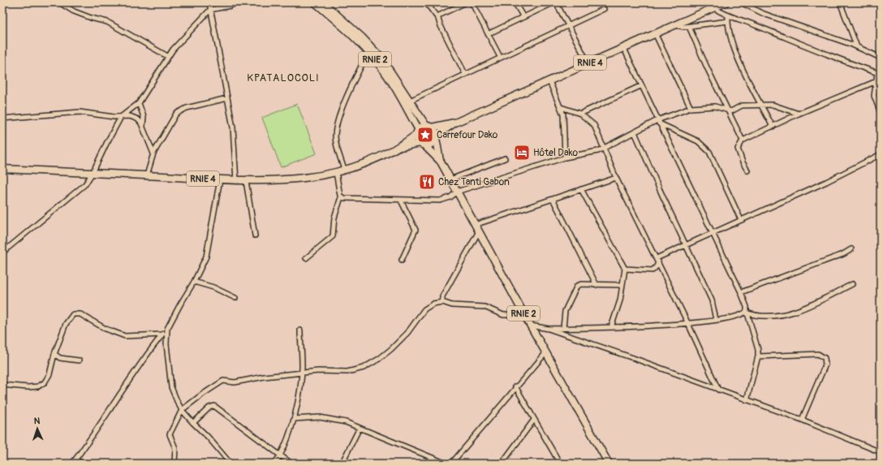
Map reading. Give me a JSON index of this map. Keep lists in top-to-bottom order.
{
  "streets": {
    "main road": ["RNIE 2", "RNIE 4"]
  },
  "crossings": [
    ["RNIE 2", "RNIE 4"]
  ],
  "districts": ["KPATALOCOLI"],
  "places": {
    "place": ["Carrefour Dako"],
    "hotel": ["Hôtel Dako"],
    "restaurant": ["Chez Tanti Gabon"]
  },
  "north": "top"
}
